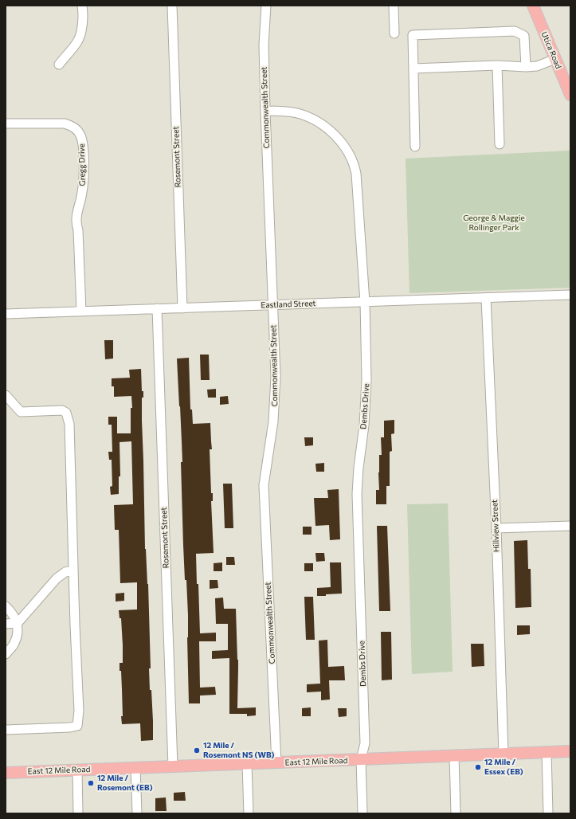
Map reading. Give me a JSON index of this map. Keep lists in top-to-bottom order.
{
  "streets": {
    "main road": ["Utica Road", "East 12 Mile Road"],
    "street": [
      "Commonwealth Street",
      "Rosemont Street",
      "Gregg Drive",
      "Eastland Street",
      "Dembs Drive",
      "Hillview Street"
    ]
  },
  "crossings": [
    ["Commonwealth Street", "Eastland Street"],
    ["Commonwealth Street", "Dembs Drive"],
    ["Commonwealth Street", "East 12 Mile Road"],
    ["Rosemont Street", "Eastland Street"],
    ["Rosemont Street", "East 12 Mile Road"],
    ["Gregg Drive", "Eastland Street"],
    ["Eastland Street", "Dembs Drive"],
    ["Eastland Street", "Hillview Street"],
    ["Dembs Drive", "East 12 Mile Road"],
    ["Hillview Street", "East 12 Mile Road"]
  ],
  "parks": ["George & Maggie Rollinger Park"],
  "places": ["12 Mile / Rosemont NS (WB)", "12 Mile / Essex (EB)", "12 Mile / Rosemont (EB)"]
}
